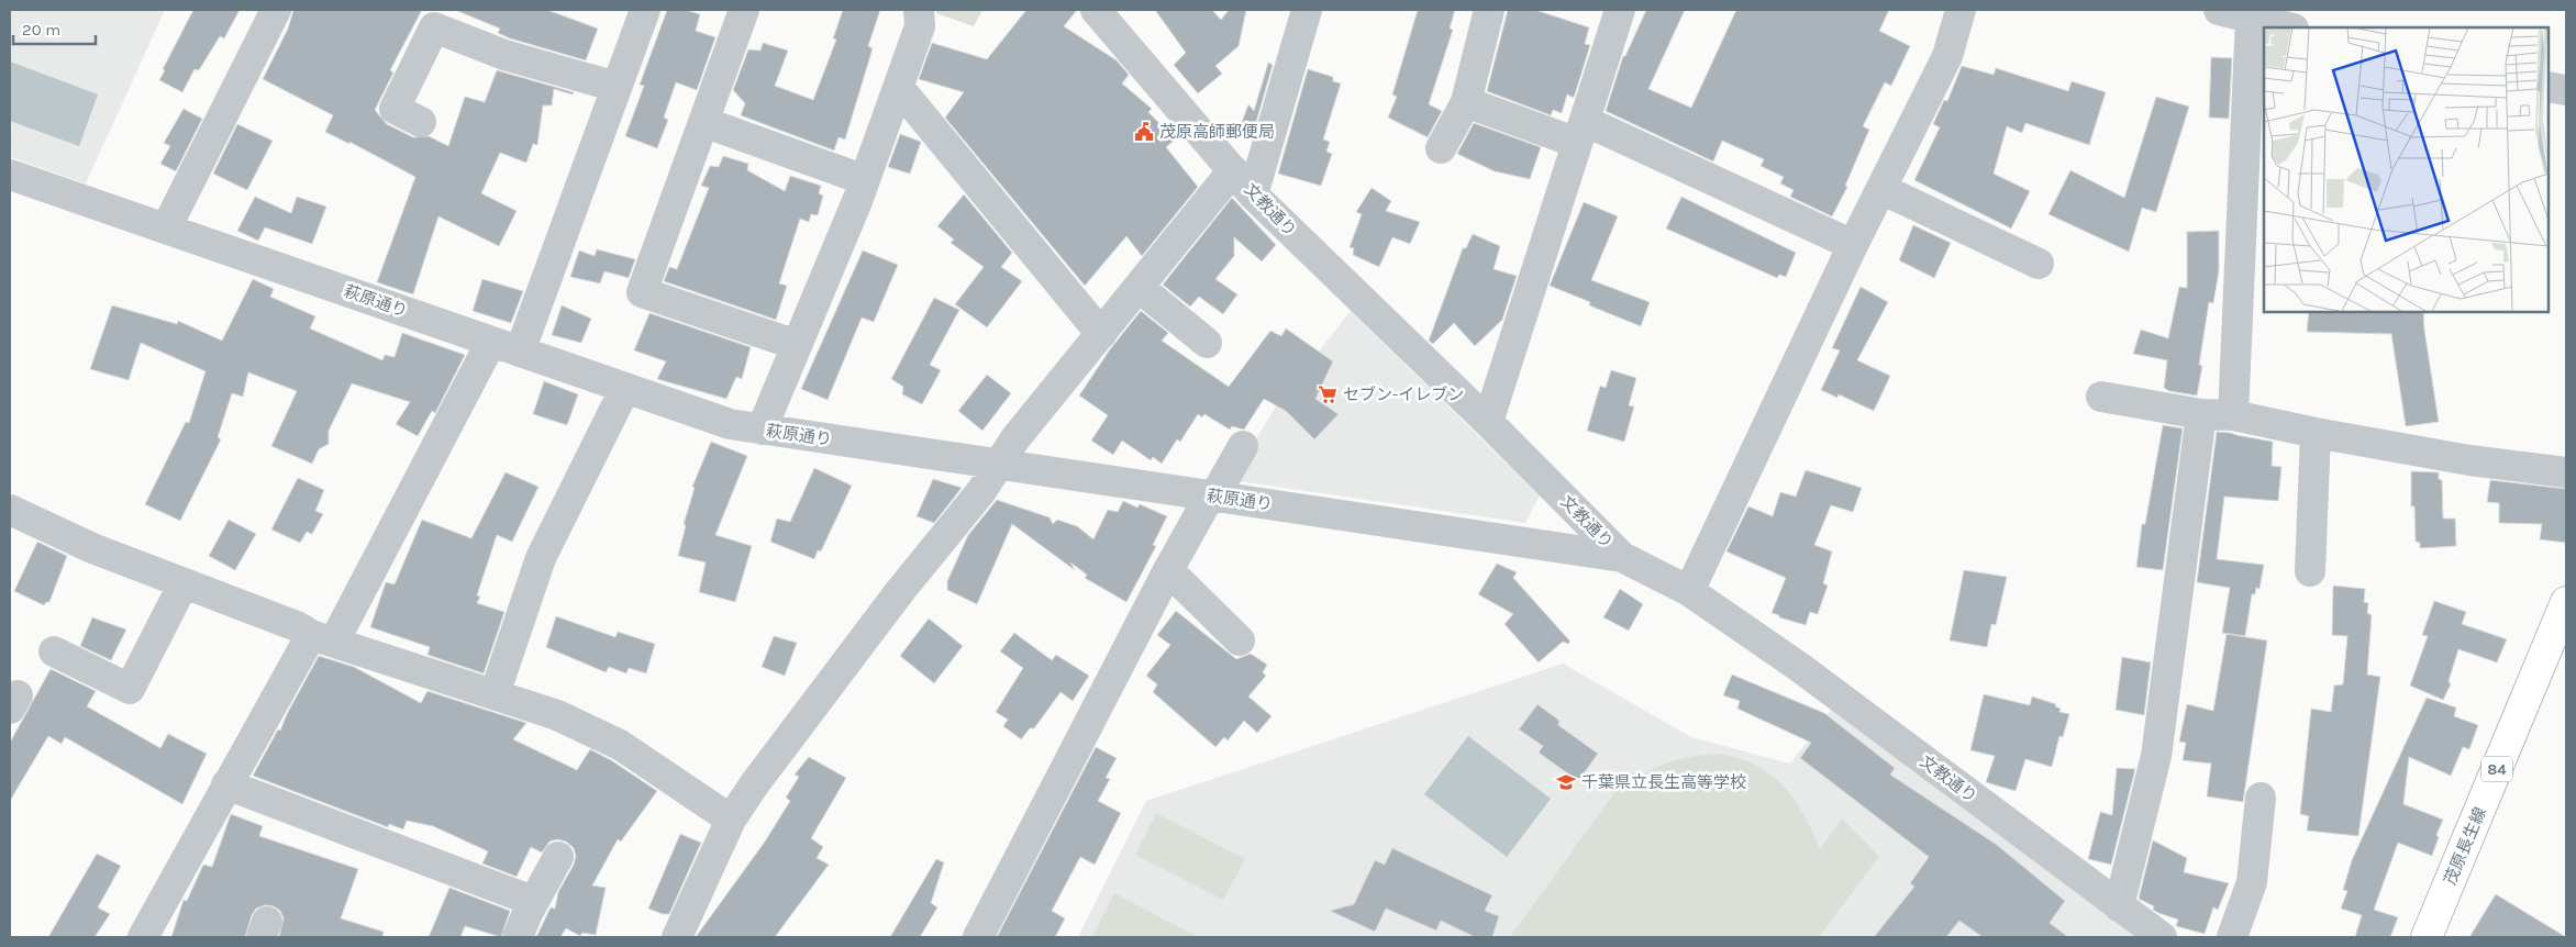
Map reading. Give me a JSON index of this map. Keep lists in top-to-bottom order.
{
  "streets": {
    "main road": ["84", "茂原長生線"],
    "street": ["文教通り", "萩原通り"]
  },
  "crossings": [
    ["文教通り", "萩原通り"]
  ],
  "places": {
    "public building": ["茂原高師郵便局"],
    "supermarket": ["セブン-イレブン"],
    "school or university": ["千葉県立長生高等学校"]
  },
  "scale_bar": "20 m"
}
